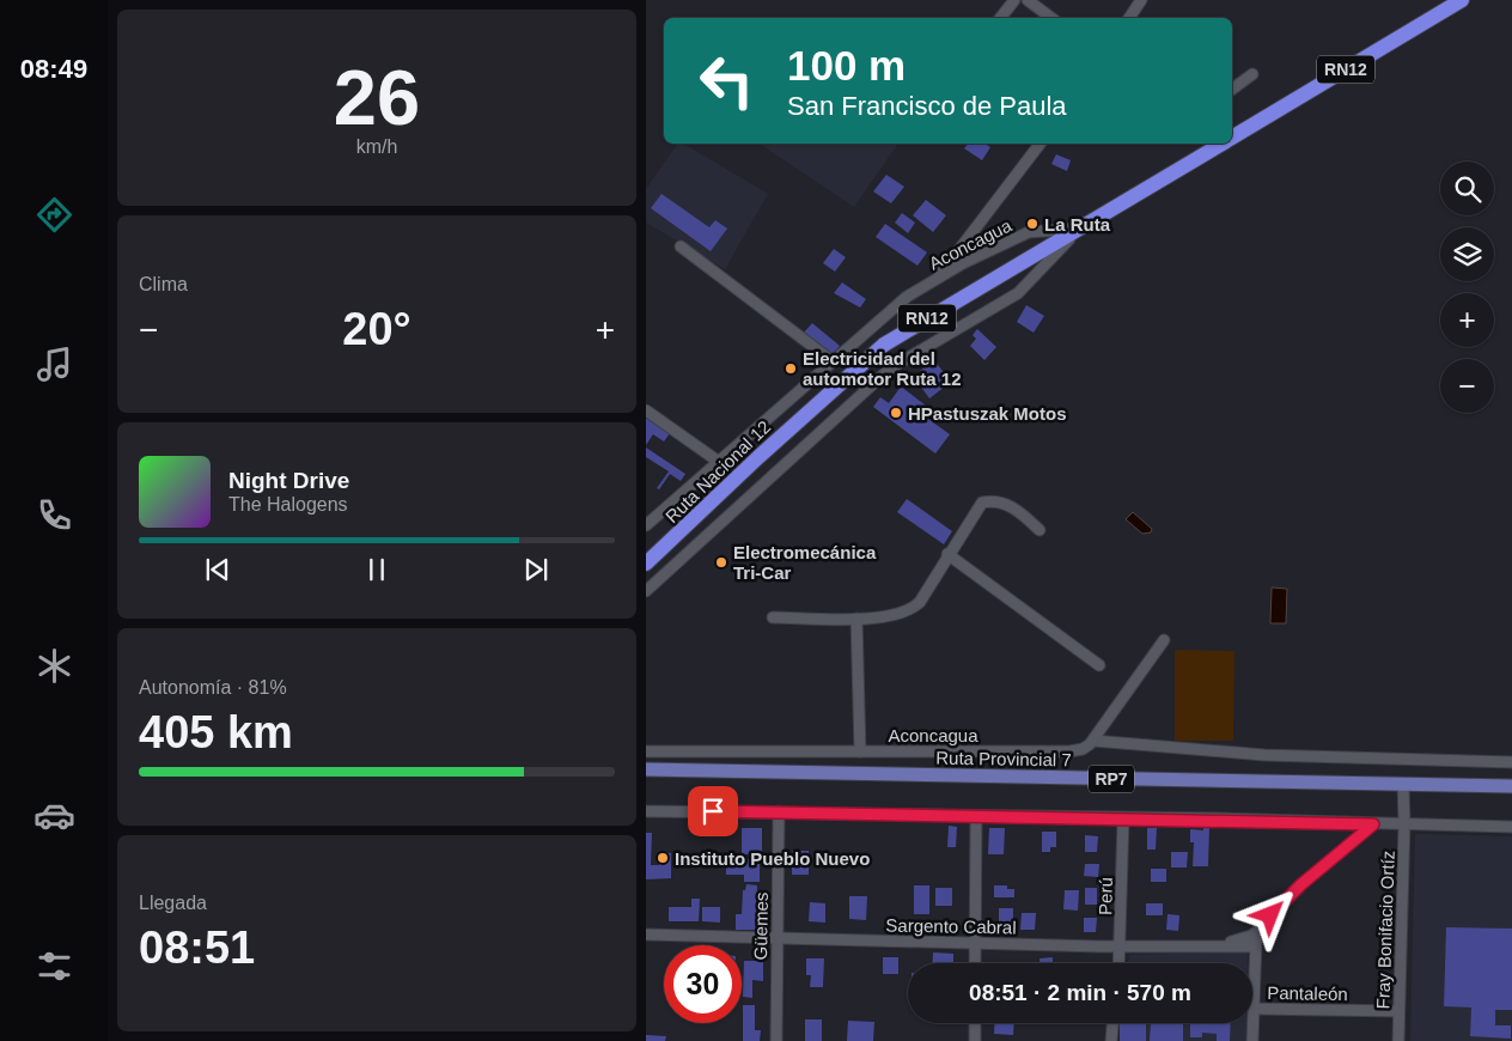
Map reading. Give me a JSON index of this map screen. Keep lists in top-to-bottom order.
{
  "streets": {
    "highway": ["RN12", "Ruta Nacional 12"],
    "main road": ["Ruta Provincial 7", "RP7"],
    "street": [
      "Aconcagua",
      "Perú",
      "Güemes",
      "Sargento Cabral",
      "Fray Bonifacio Ortíz",
      "Pantaleón"
    ]
  },
  "crossings": [
    ["Aconcagua", "Ruta Nacional 12"],
    ["Ruta Provincial 7", "Fray Bonifacio Ortíz"],
    ["Perú", "Sargento Cabral"],
    ["Güemes", "Sargento Cabral"],
    ["Fray Bonifacio Ortíz", "Pantaleón"]
  ],
  "places": [
    "La Ruta",
    "Electricidad del automotor Ruta 12",
    "HPastuszak Motos",
    "Electromecánica Tri-Car",
    "Instituto Pueblo Nuevo"
  ],
  "page": {
    "tabs": "08:49",
    "tile": [
      ["26", "km/h"],
      "Clima",
      ["Autonomía · 81%", "405 km"],
      ["Llegada", "08:51"]
    ],
    "turn": ["100 m", "San Francisco de Paula"],
    "map_buttons": ["+", "−"],
    "heat": ["−", "20°", "+"],
    "song": ["Night Drive", "The Halogens"],
    "limit": "30",
    "trip": "08:51 · 2 min · 570 m"
  }
}
